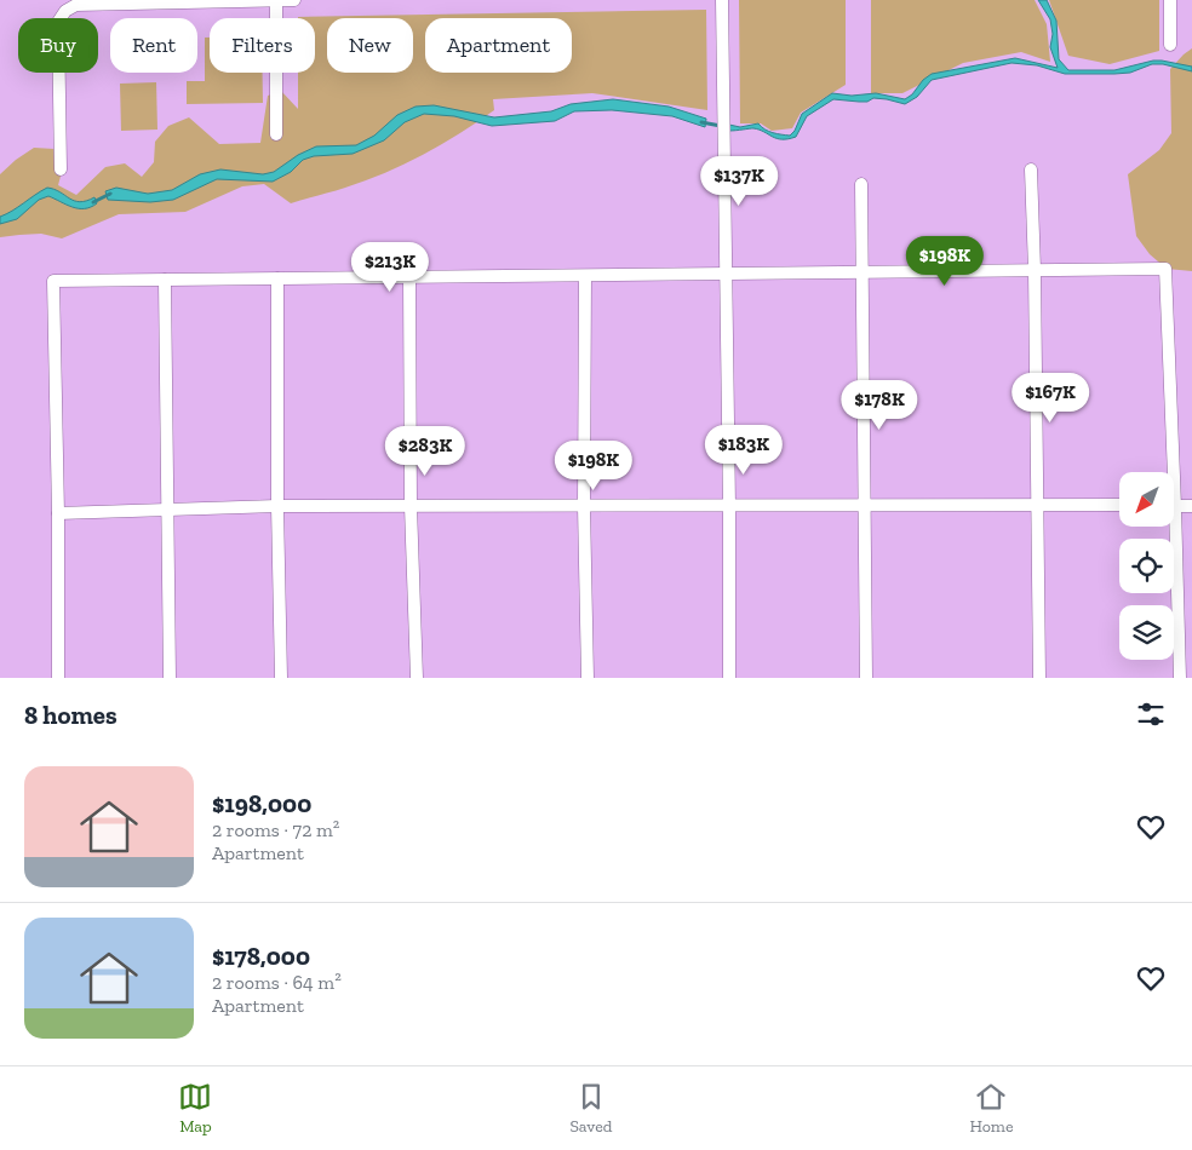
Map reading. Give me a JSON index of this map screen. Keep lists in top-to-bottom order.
{
  "north": "bottom left",
  "page": {
    "chip": [
      "Buy",
      "Rent",
      "Filters",
      "New",
      "Apartment"
    ],
    "price": [
      "$137K",
      "$198K",
      "$213K",
      "$167K",
      "$178K",
      "$183K",
      "$283K",
      "$198K"
    ],
    "heading": "8 homes",
    "list": [
      {
        "name": "$198,000",
        "note": "2 rooms · 72 m² · Apartment"
      },
      {
        "name": "$178,000",
        "note": "2 rooms · 64 m² · Apartment"
      }
    ],
    "tabs": ["Map", "Saved", "Home"]
  }
}
